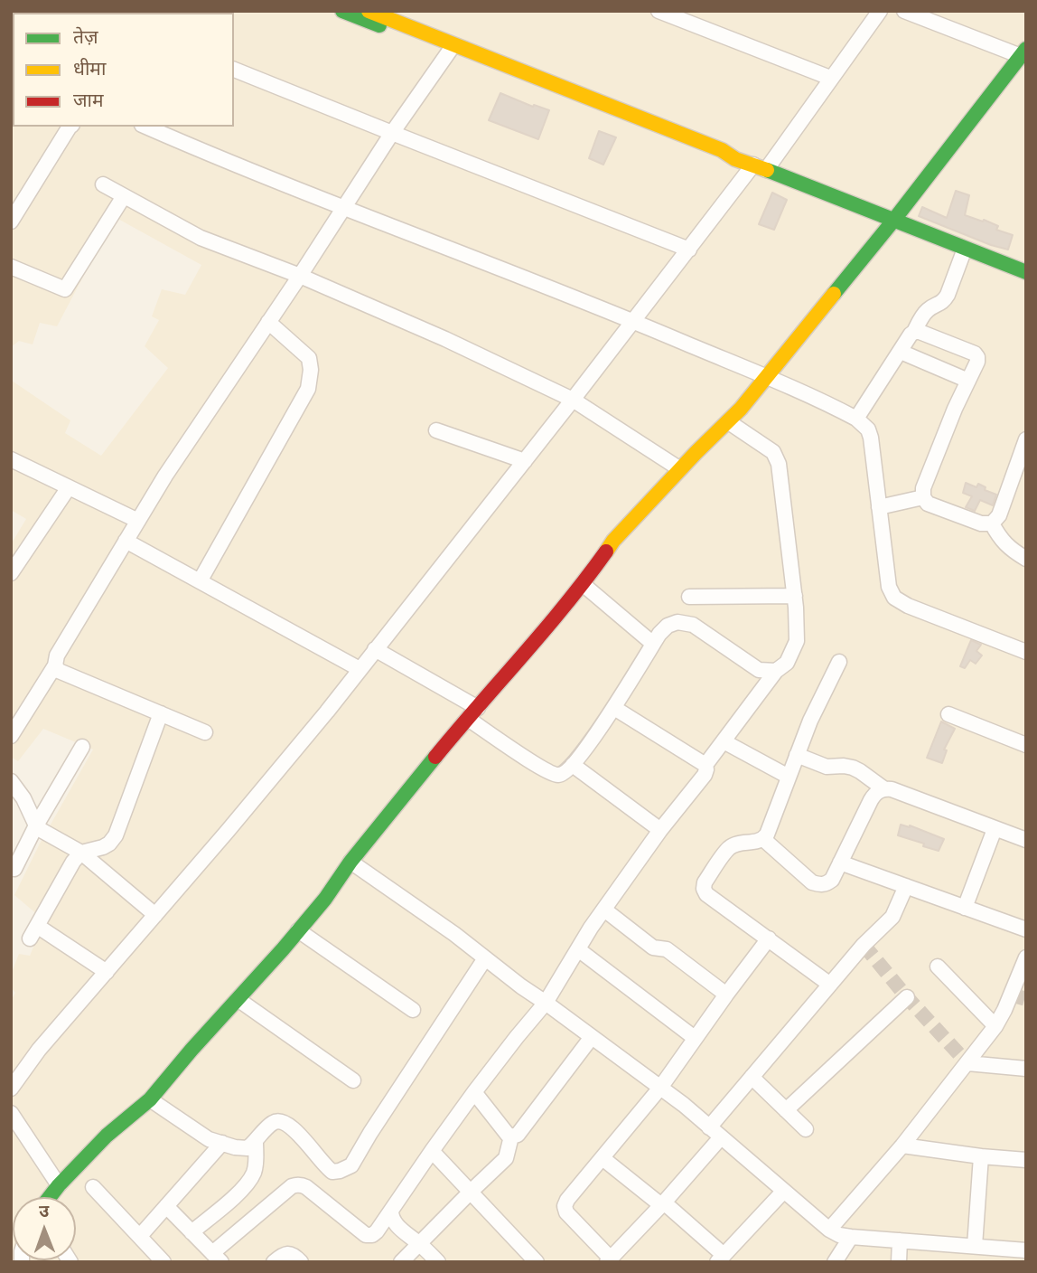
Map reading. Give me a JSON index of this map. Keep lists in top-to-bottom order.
{
  "legend": ["तेज़", "धीमा", "जाम"],
  "north": "top"
}
